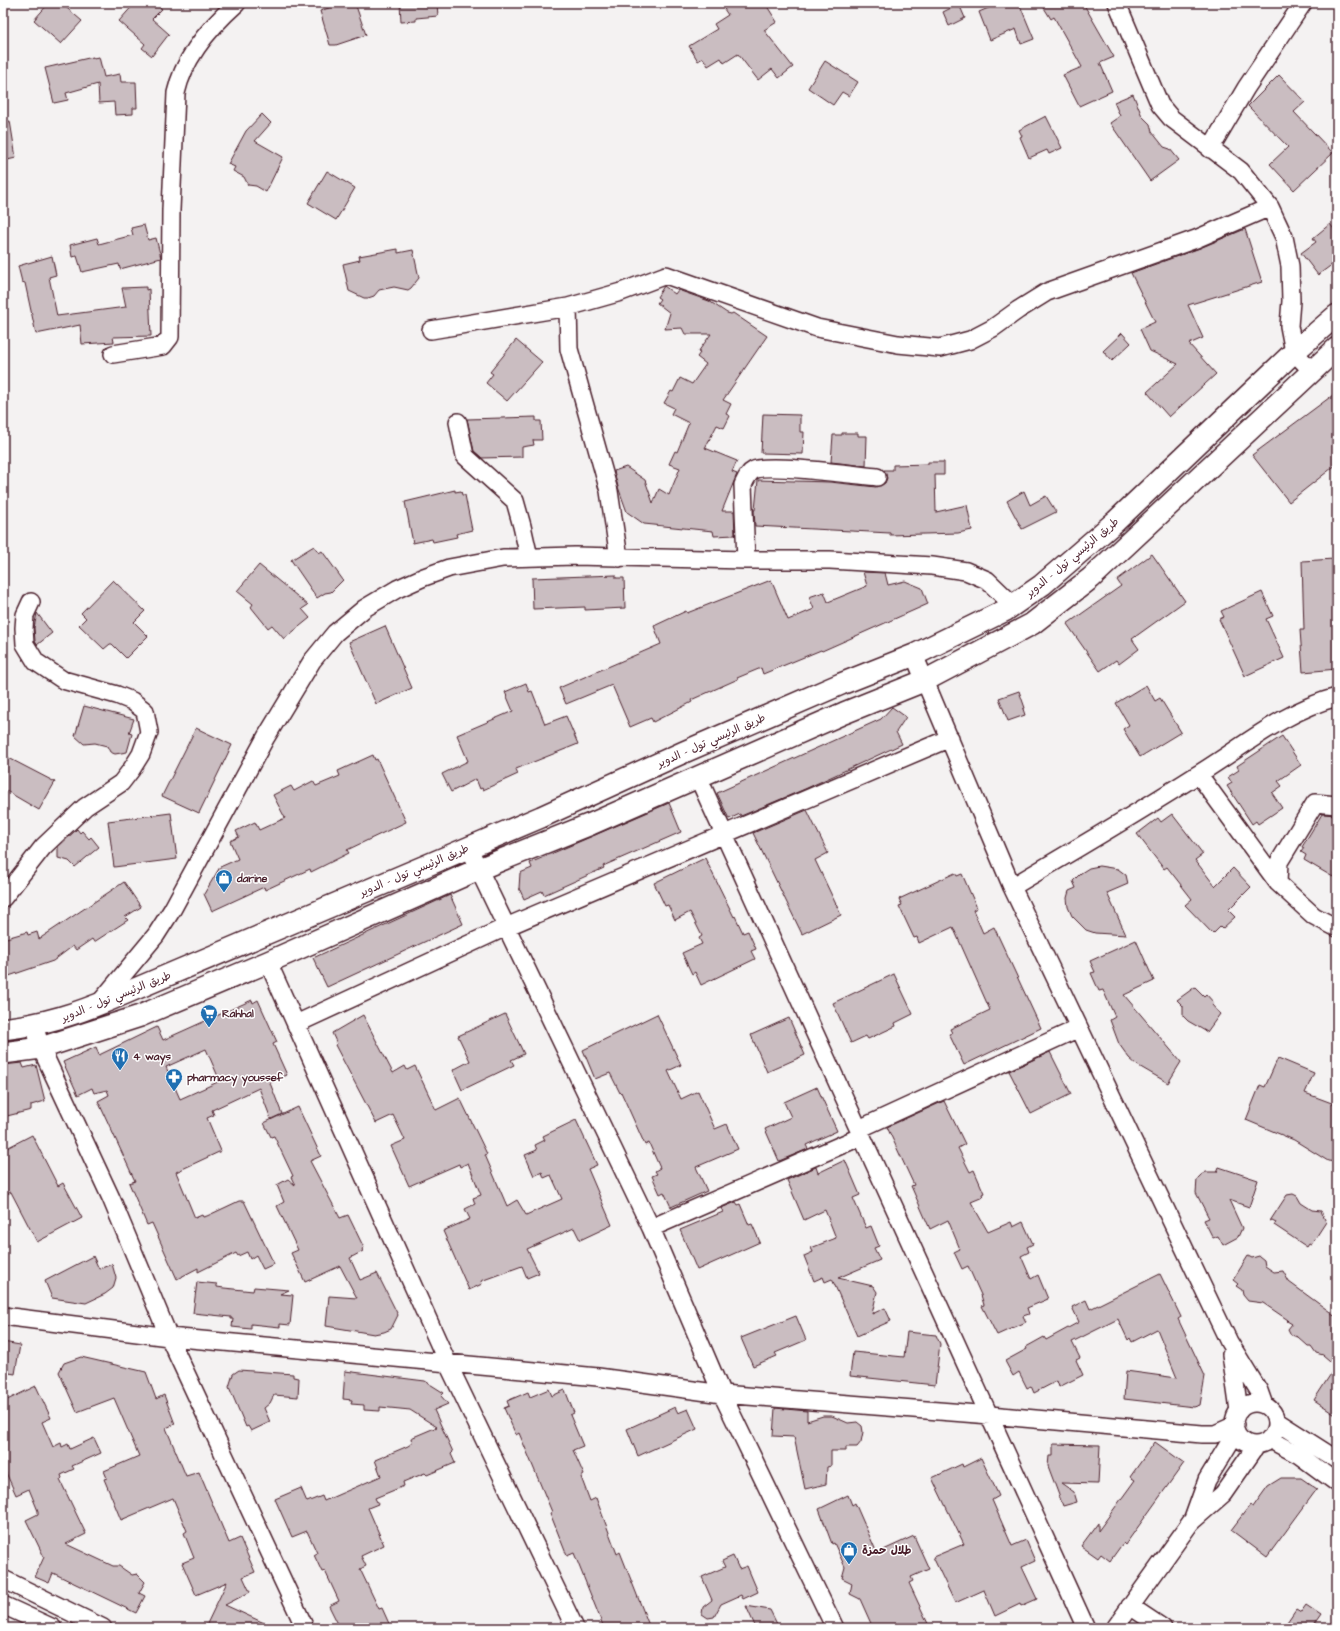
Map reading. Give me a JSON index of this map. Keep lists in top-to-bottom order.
{
  "streets": {
    "main road": ["طريق الرئيسي تول - الدوير"]
  },
  "places": {
    "shop": ["darine", "طلال حمزة"],
    "supermarket": ["Rahhal"],
    "restaurant": ["4 ways"],
    "pharmacy": ["pharmacy youssef"]
  }
}
